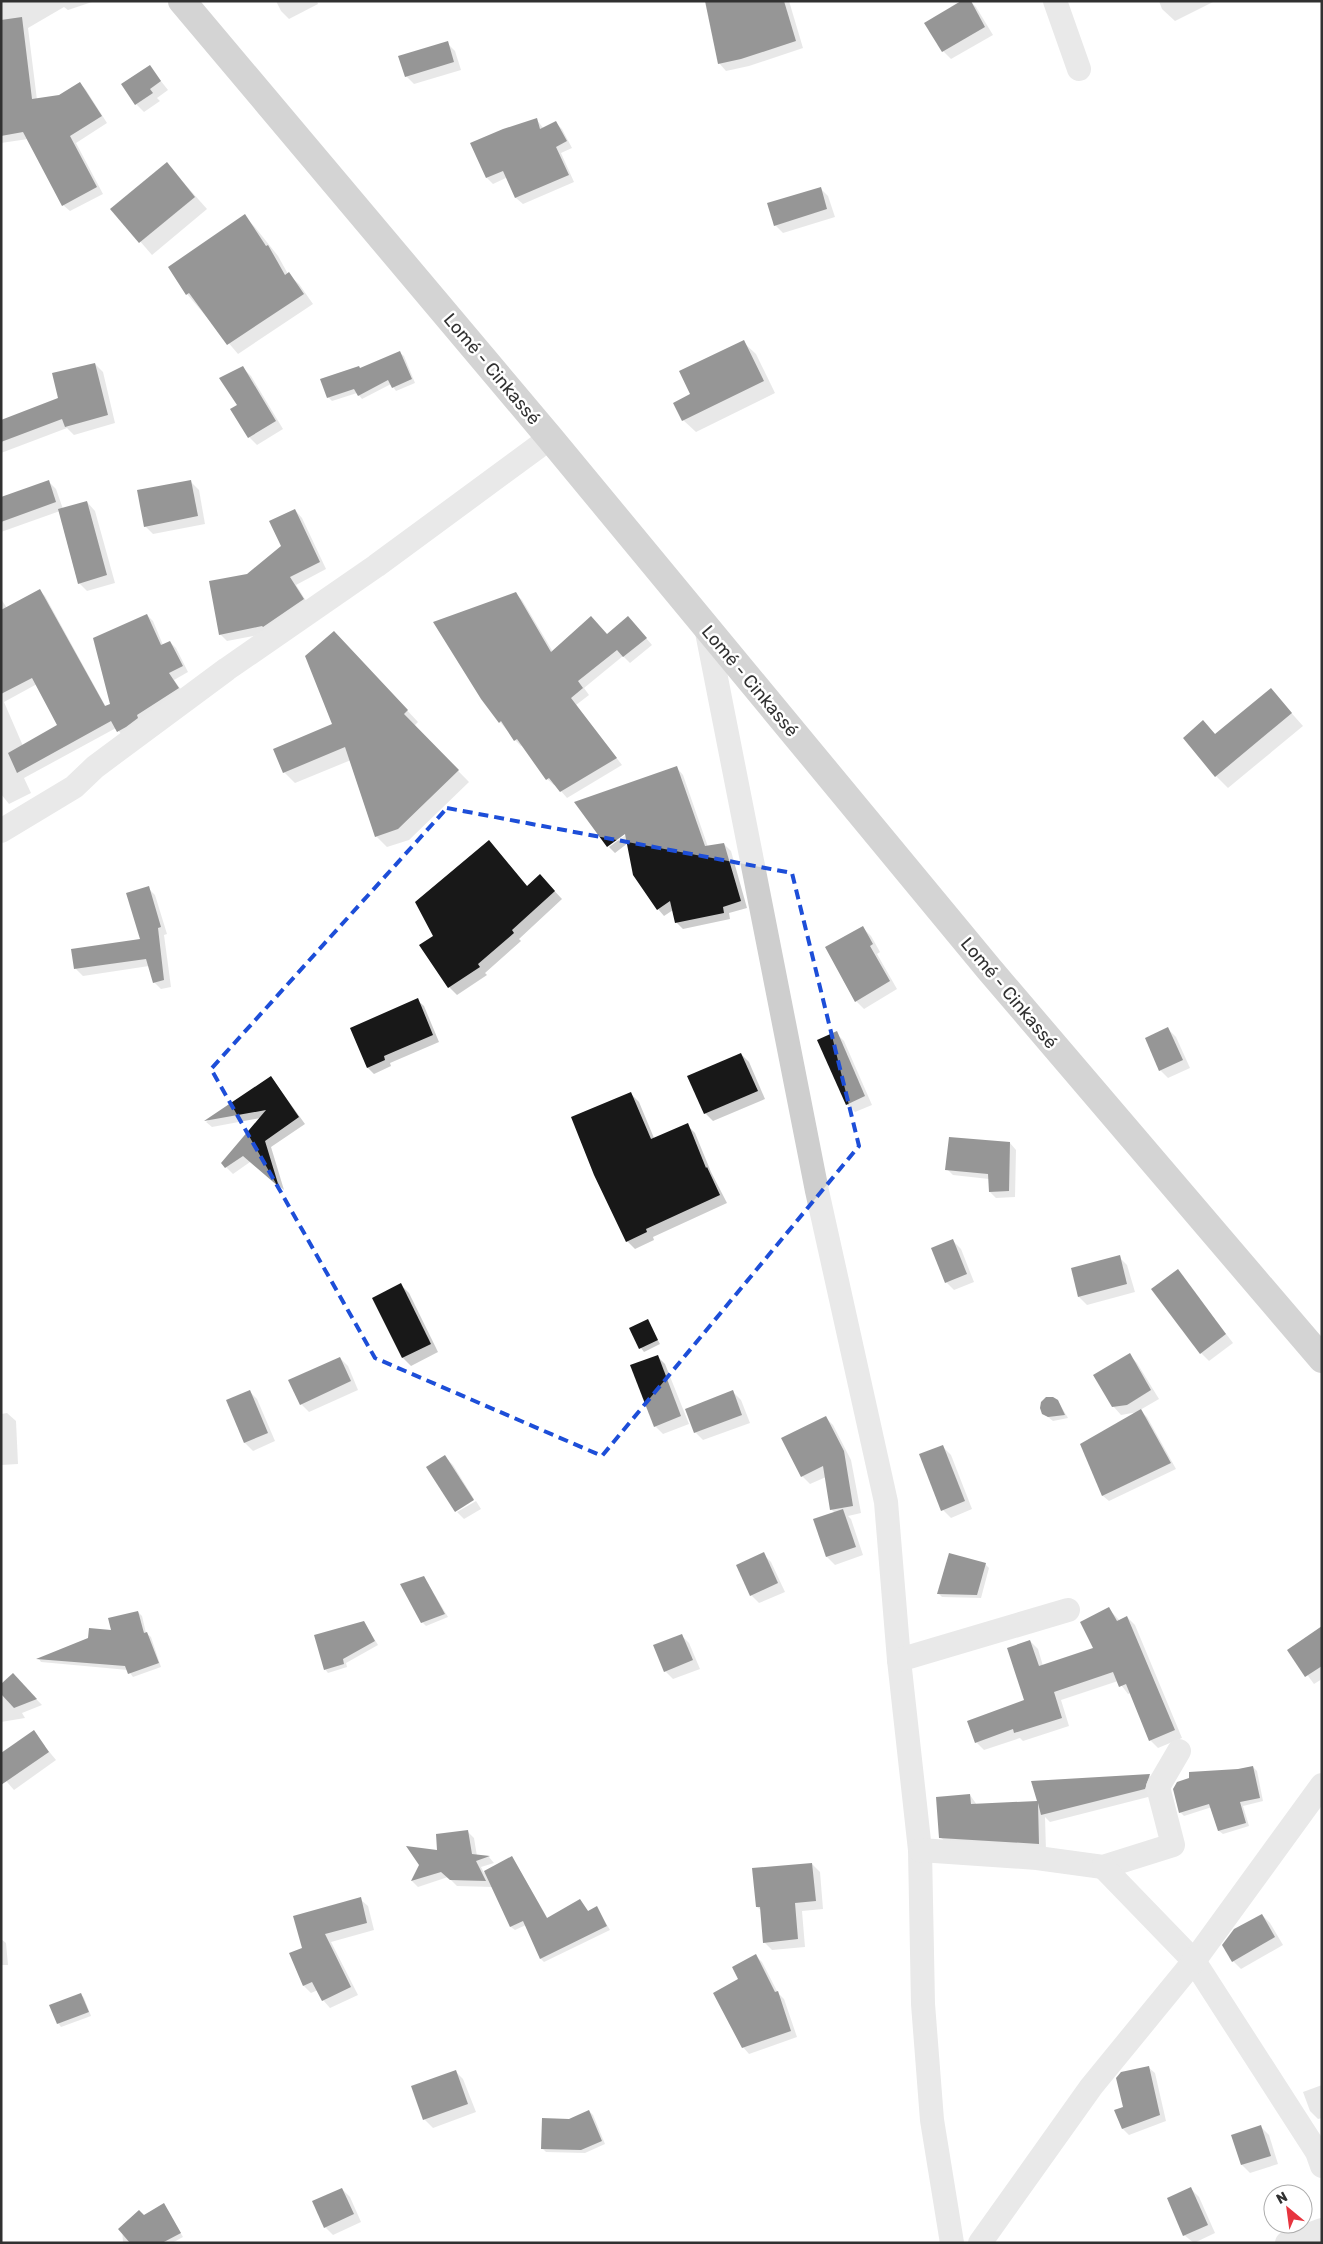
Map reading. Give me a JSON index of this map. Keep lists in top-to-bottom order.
{
  "streets": {
    "highway": ["Lomé - Cinkassé"]
  },
  "north": "top left"
}
